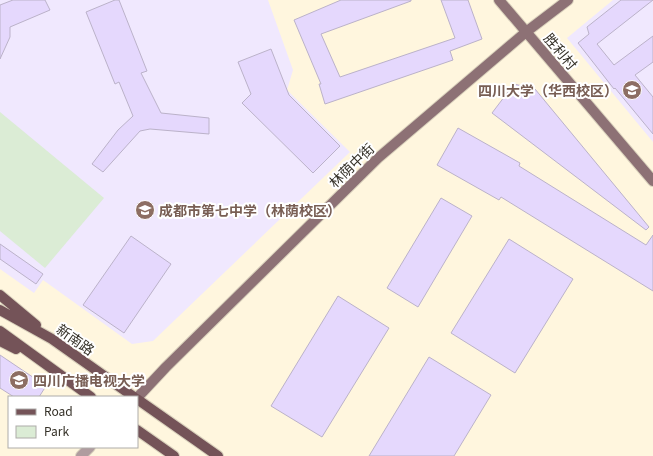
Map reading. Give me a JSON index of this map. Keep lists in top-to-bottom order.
{
  "streets": {
    "main road": ["新南路"],
    "street": ["胜利村", "林荫中街"]
  },
  "crossings": [
    ["胜利村", "林荫中街"]
  ],
  "places": {
    "school or university": ["四川大学（华西校区）", "成都市第七中学（林荫校区）", "四川广播电视大学"]
  },
  "legend": ["Road", "Park"]
}
